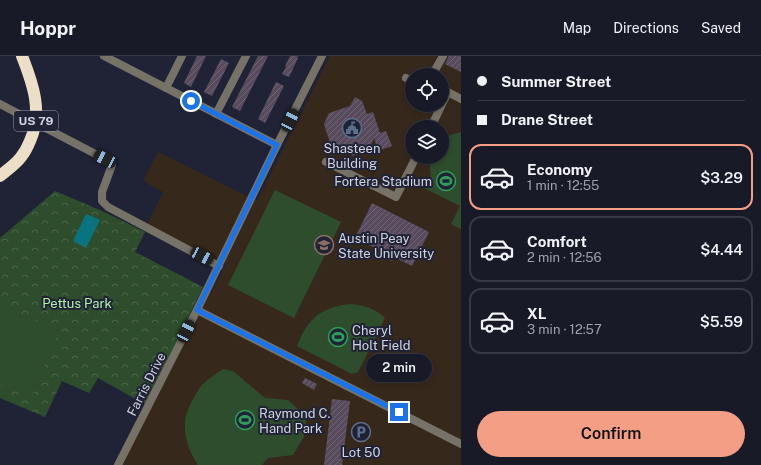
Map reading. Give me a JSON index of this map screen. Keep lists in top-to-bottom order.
{
  "streets": {
    "highway": ["US 79"],
    "street": ["Farris Drive"]
  },
  "parks": ["Pettus Park"],
  "places": {
    "public building": ["Shasteen Building"],
    "sports": ["Fortera Stadium", "Cheryl Holt Field", "Raymond C. Hand Park"],
    "school or university": ["Austin Peay State University"],
    "parking": ["Lot 50"]
  },
  "page": {
    "header": "Hoppr",
    "nav": ["Map", "Directions", "Saved"],
    "banner": ["Summer Street", "Drane Street"],
    "list": [
      {
        "name": "Economy",
        "note": "1 min · 12:55",
        "value": "$3.29"
      },
      {
        "name": "Comfort",
        "note": "2 min · 12:56",
        "value": "$4.44"
      },
      {
        "name": "XL",
        "note": "3 min · 12:57",
        "value": "$5.59"
      }
    ],
    "bubble": "2 min",
    "buttons": "Confirm"
  }
}
